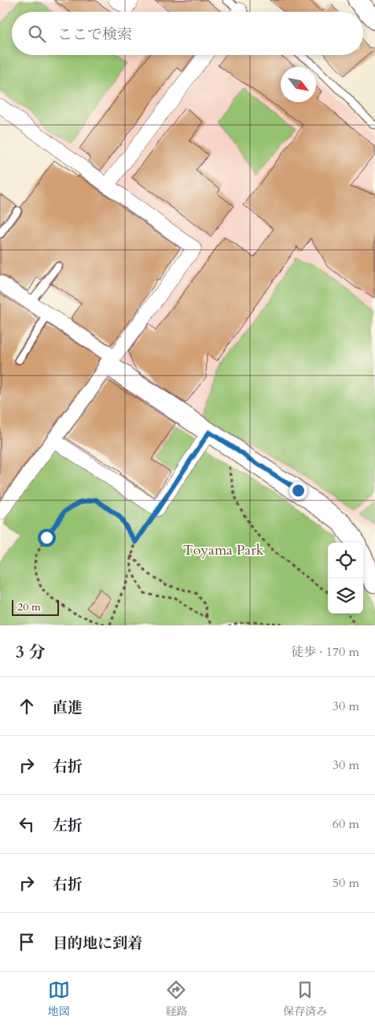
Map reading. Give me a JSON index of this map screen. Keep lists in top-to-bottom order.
{
  "parks": ["Toyama Park"],
  "scale_bar": "20 m",
  "north": "bottom right",
  "page": {
    "search": "ここで検索",
    "scale": "20 m",
    "heading": ["3 分", "徒歩 · 170 m"],
    "list": [
      ["直進", "30 m"],
      ["右折", "30 m"],
      ["左折", "60 m"],
      ["右折", "50 m"],
      "目的地に到着"
    ],
    "nav": ["地図", "経路", "保存済み"]
  }
}
